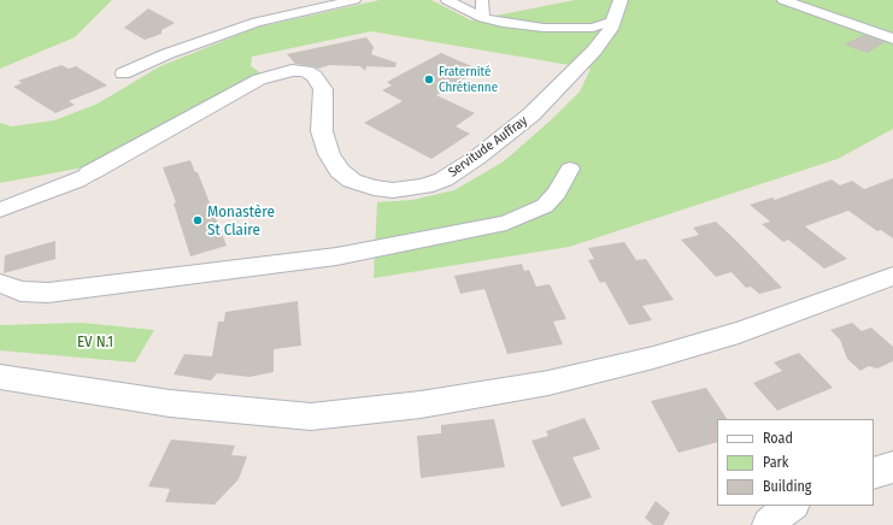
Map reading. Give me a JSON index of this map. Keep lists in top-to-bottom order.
{
  "streets": {
    "street": ["Servitude Auffray"]
  },
  "parks": ["EV N.1"],
  "places": ["Fraternité Chrétienne", "Monastère St Claire"],
  "legend": ["Road", "Park", "Building"]
}
